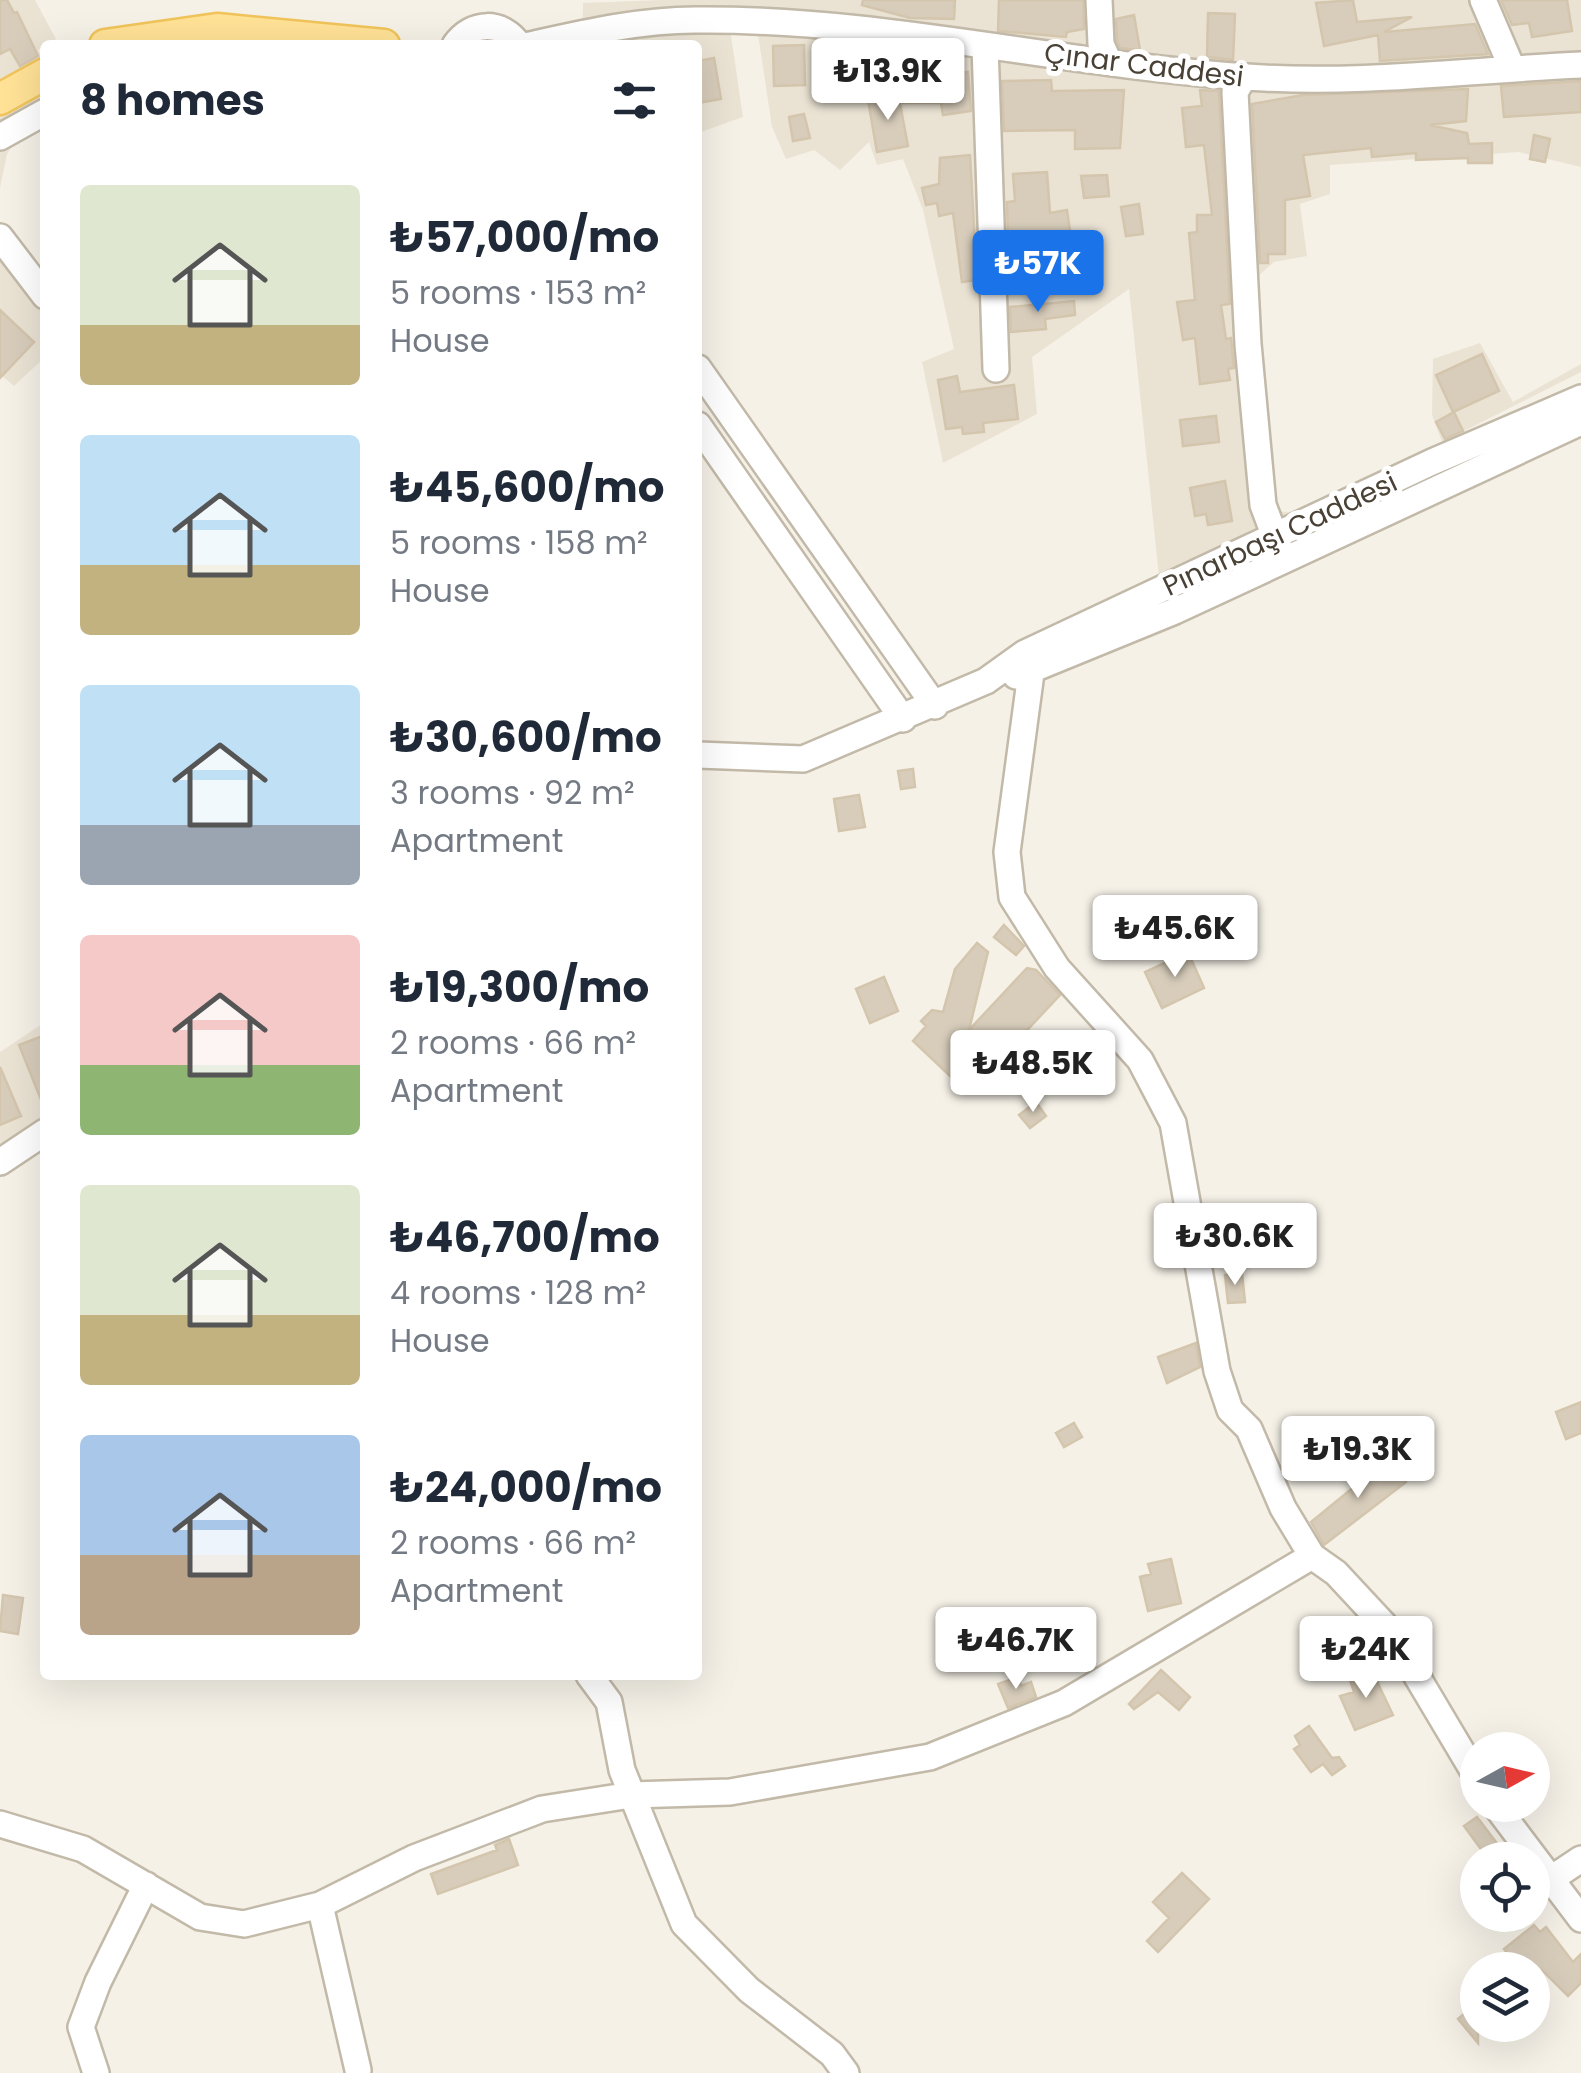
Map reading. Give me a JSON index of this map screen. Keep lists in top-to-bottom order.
{
  "streets": {
    "street": ["Çınar Caddesi", "Pınarbaşı Caddesi"]
  },
  "north": "right",
  "page": {
    "price": [
      "₺13.9K",
      "₺57K",
      "₺45.6K",
      "₺48.5K",
      "₺30.6K",
      "₺19.3K",
      "₺46.7K",
      "₺24K"
    ],
    "heading": "8 homes",
    "list": [
      {
        "name": "₺57,000/mo",
        "note": "5 rooms · 153 m² · House"
      },
      {
        "name": "₺45,600/mo",
        "note": "5 rooms · 158 m² · House"
      },
      {
        "name": "₺30,600/mo",
        "note": "3 rooms · 92 m² · Apartment"
      },
      {
        "name": "₺19,300/mo",
        "note": "2 rooms · 66 m² · Apartment"
      },
      {
        "name": "₺46,700/mo",
        "note": "4 rooms · 128 m² · House"
      },
      {
        "name": "₺24,000/mo",
        "note": "2 rooms · 66 m² · Apartment"
      }
    ]
  }
}
